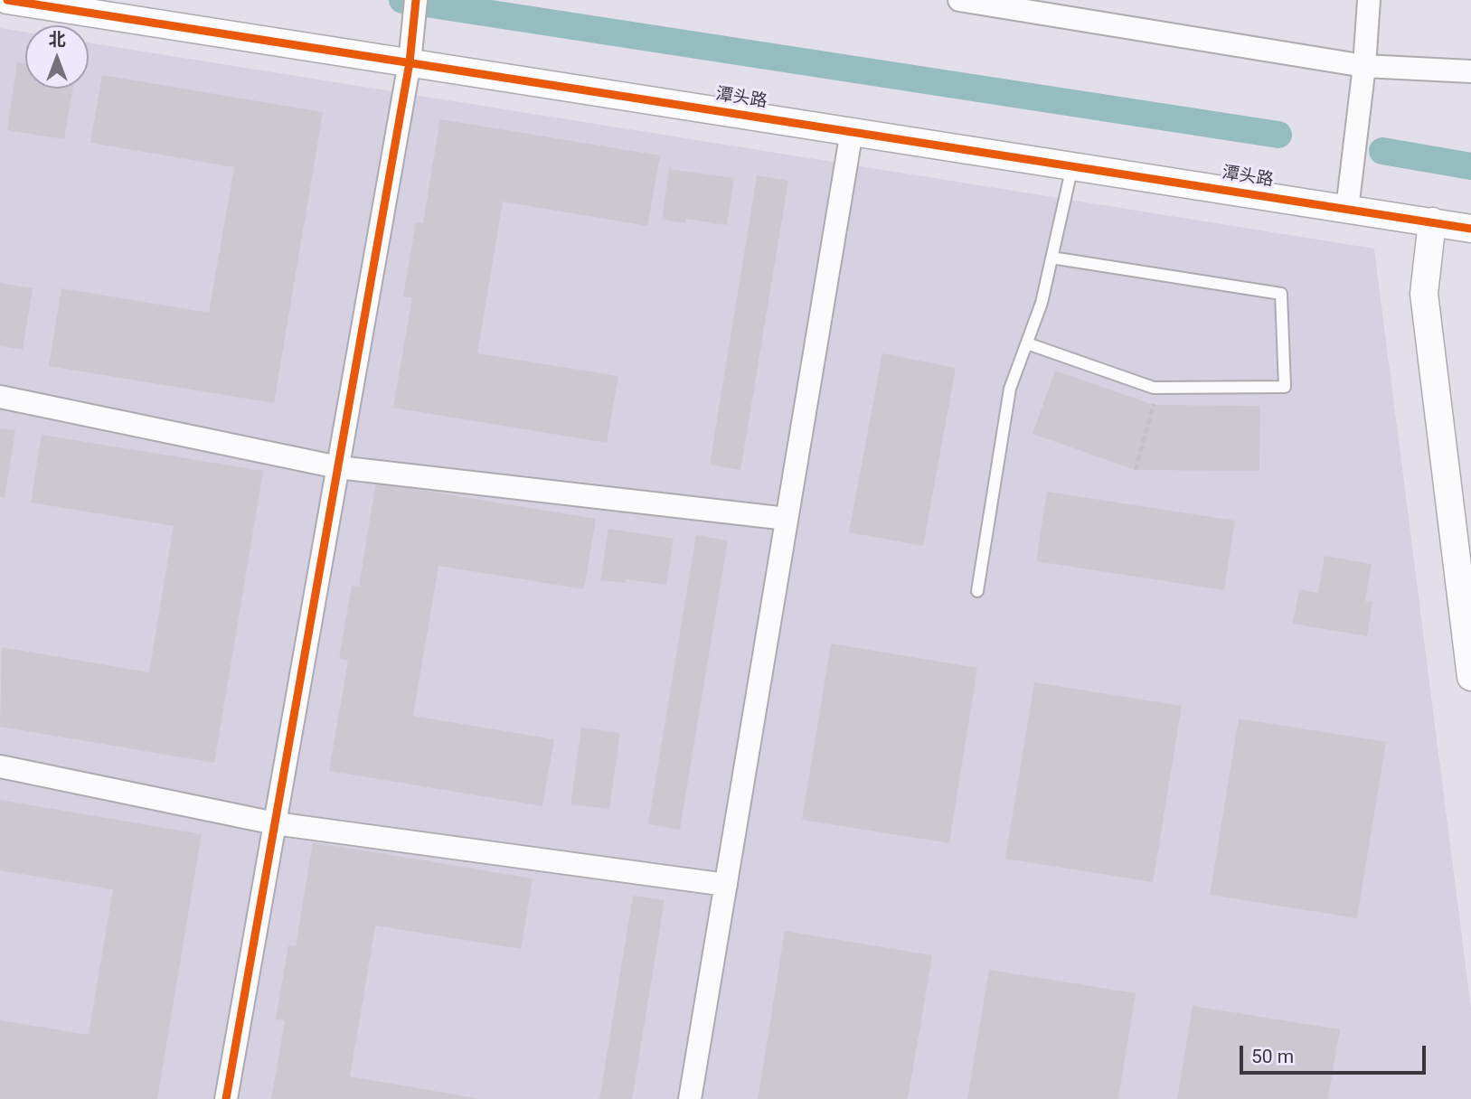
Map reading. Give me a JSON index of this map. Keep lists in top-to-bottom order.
{
  "streets": {
    "street": ["潭头路"]
  },
  "scale_bar": "50 m",
  "north": "top"
}
